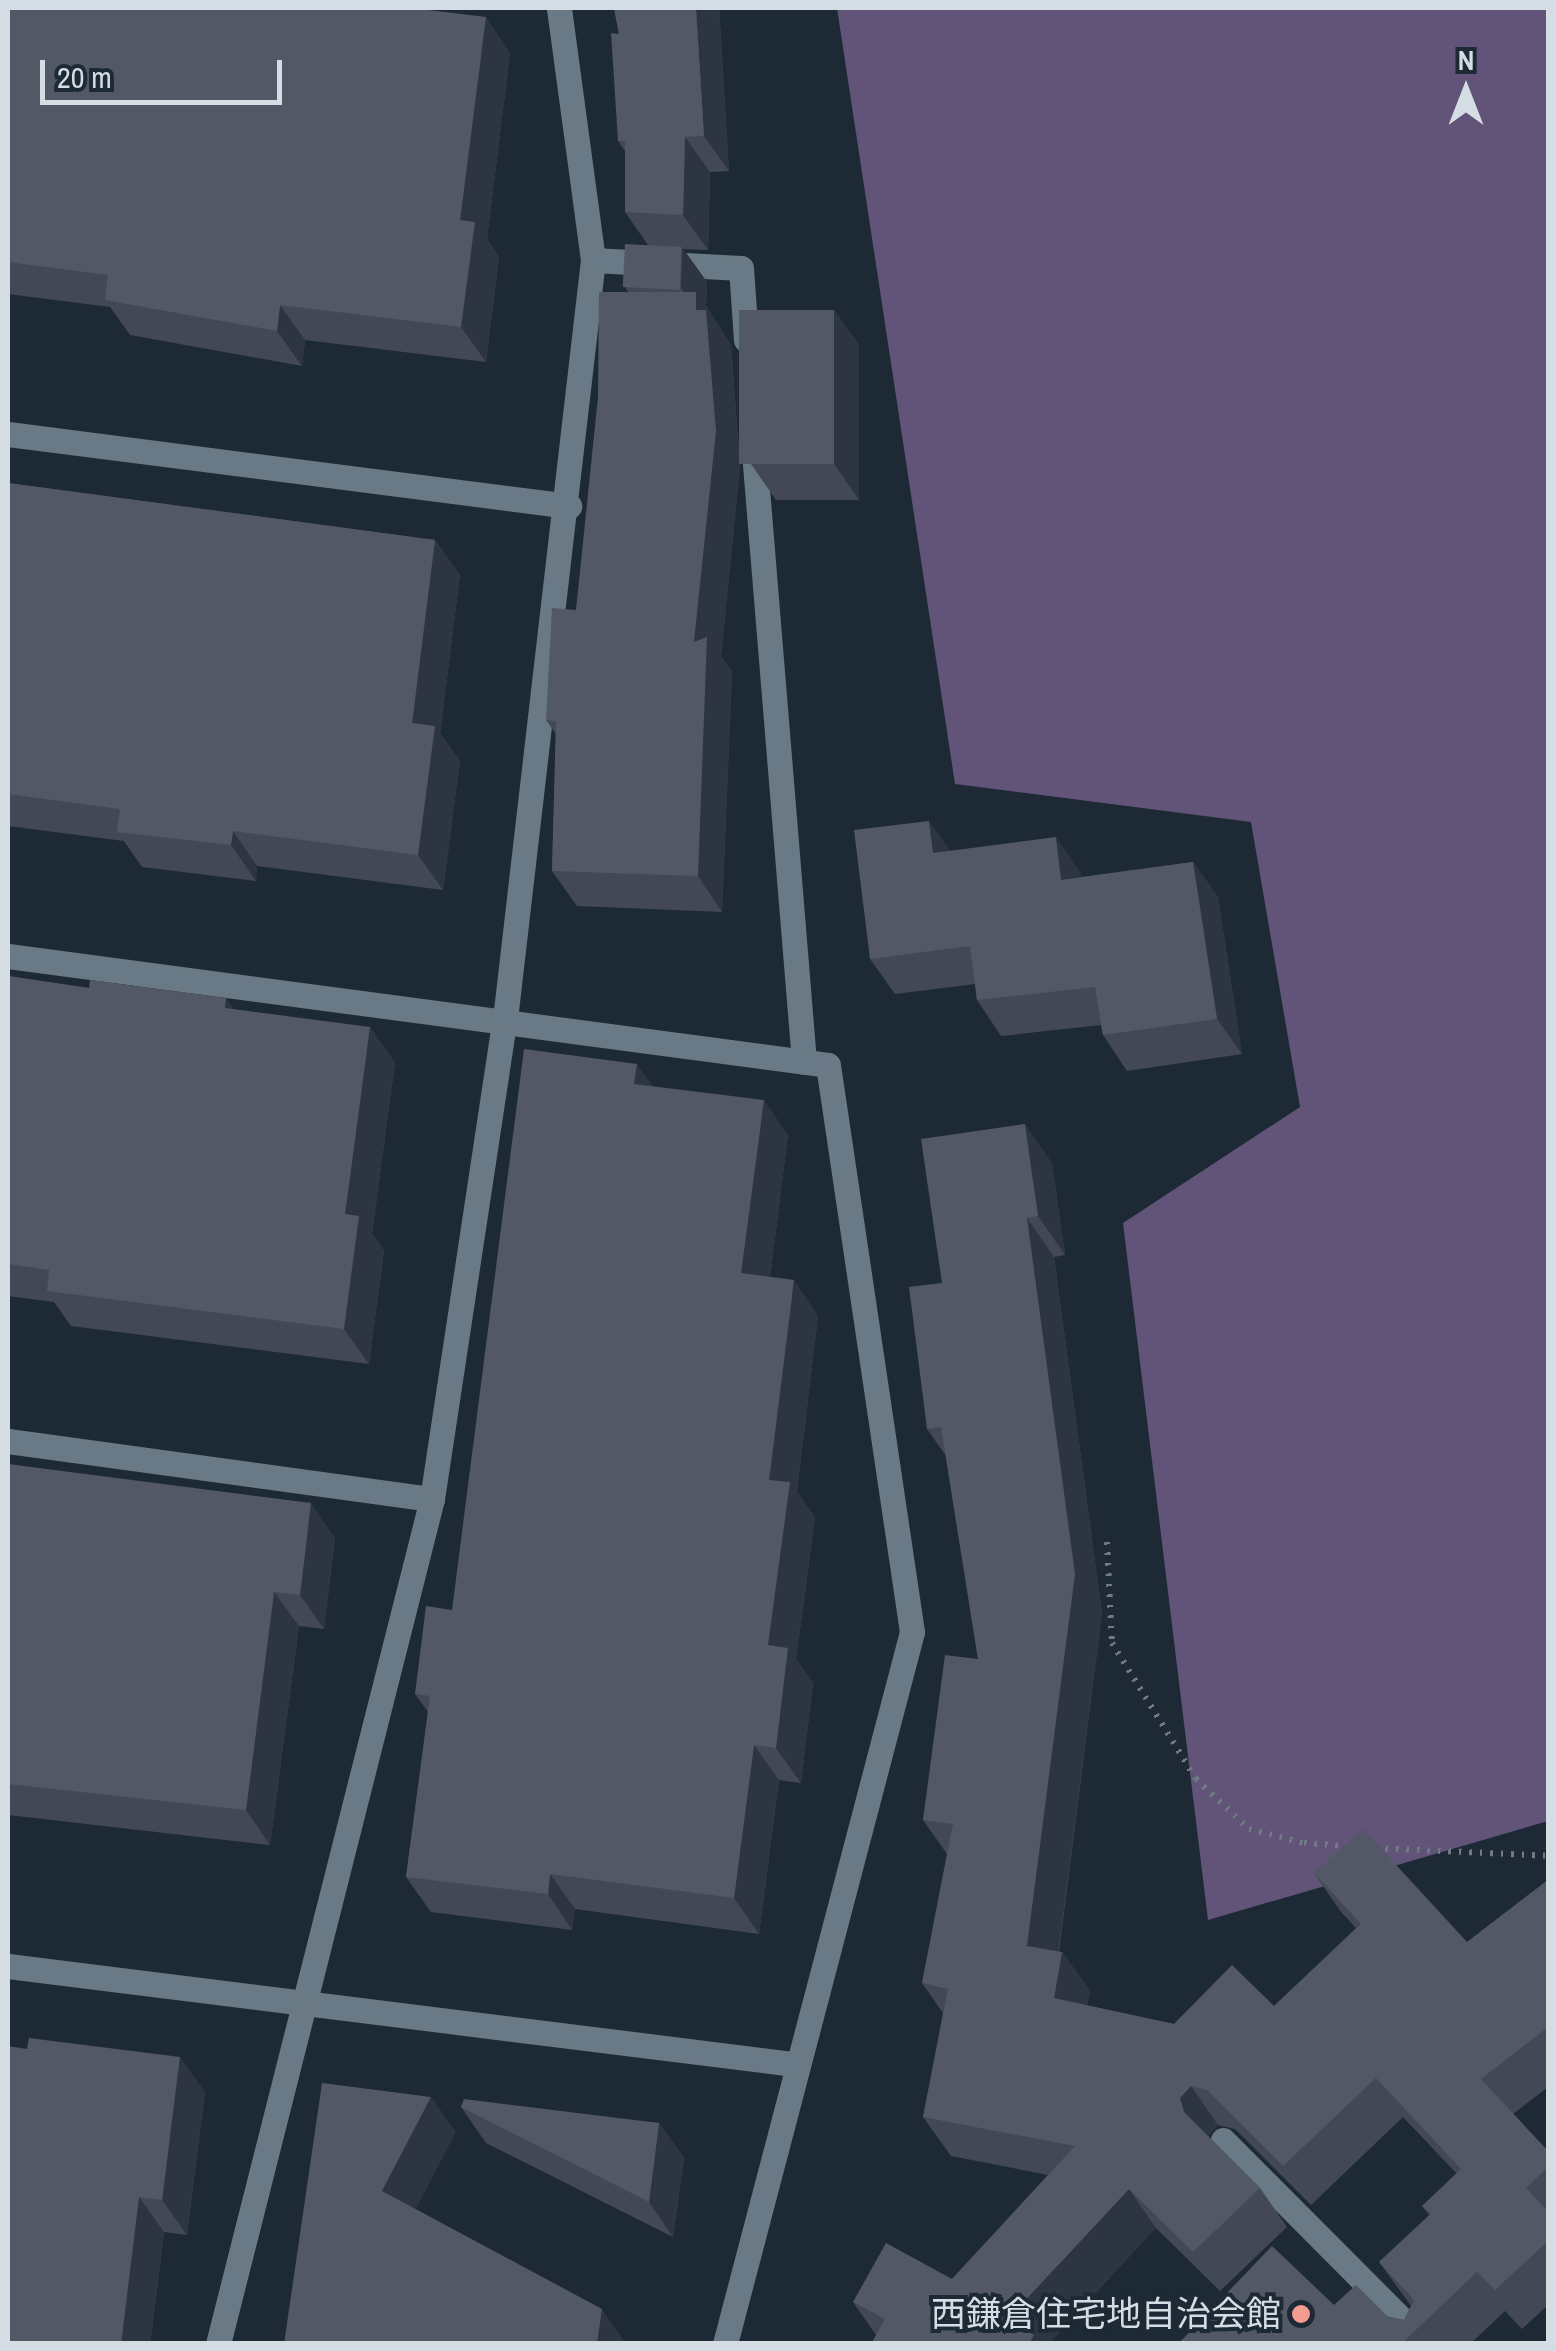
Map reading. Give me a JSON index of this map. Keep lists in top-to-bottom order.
{
  "places": ["西鎌倉住宅地自治会館"],
  "scale_bar": "20 m",
  "north": "top"
}
